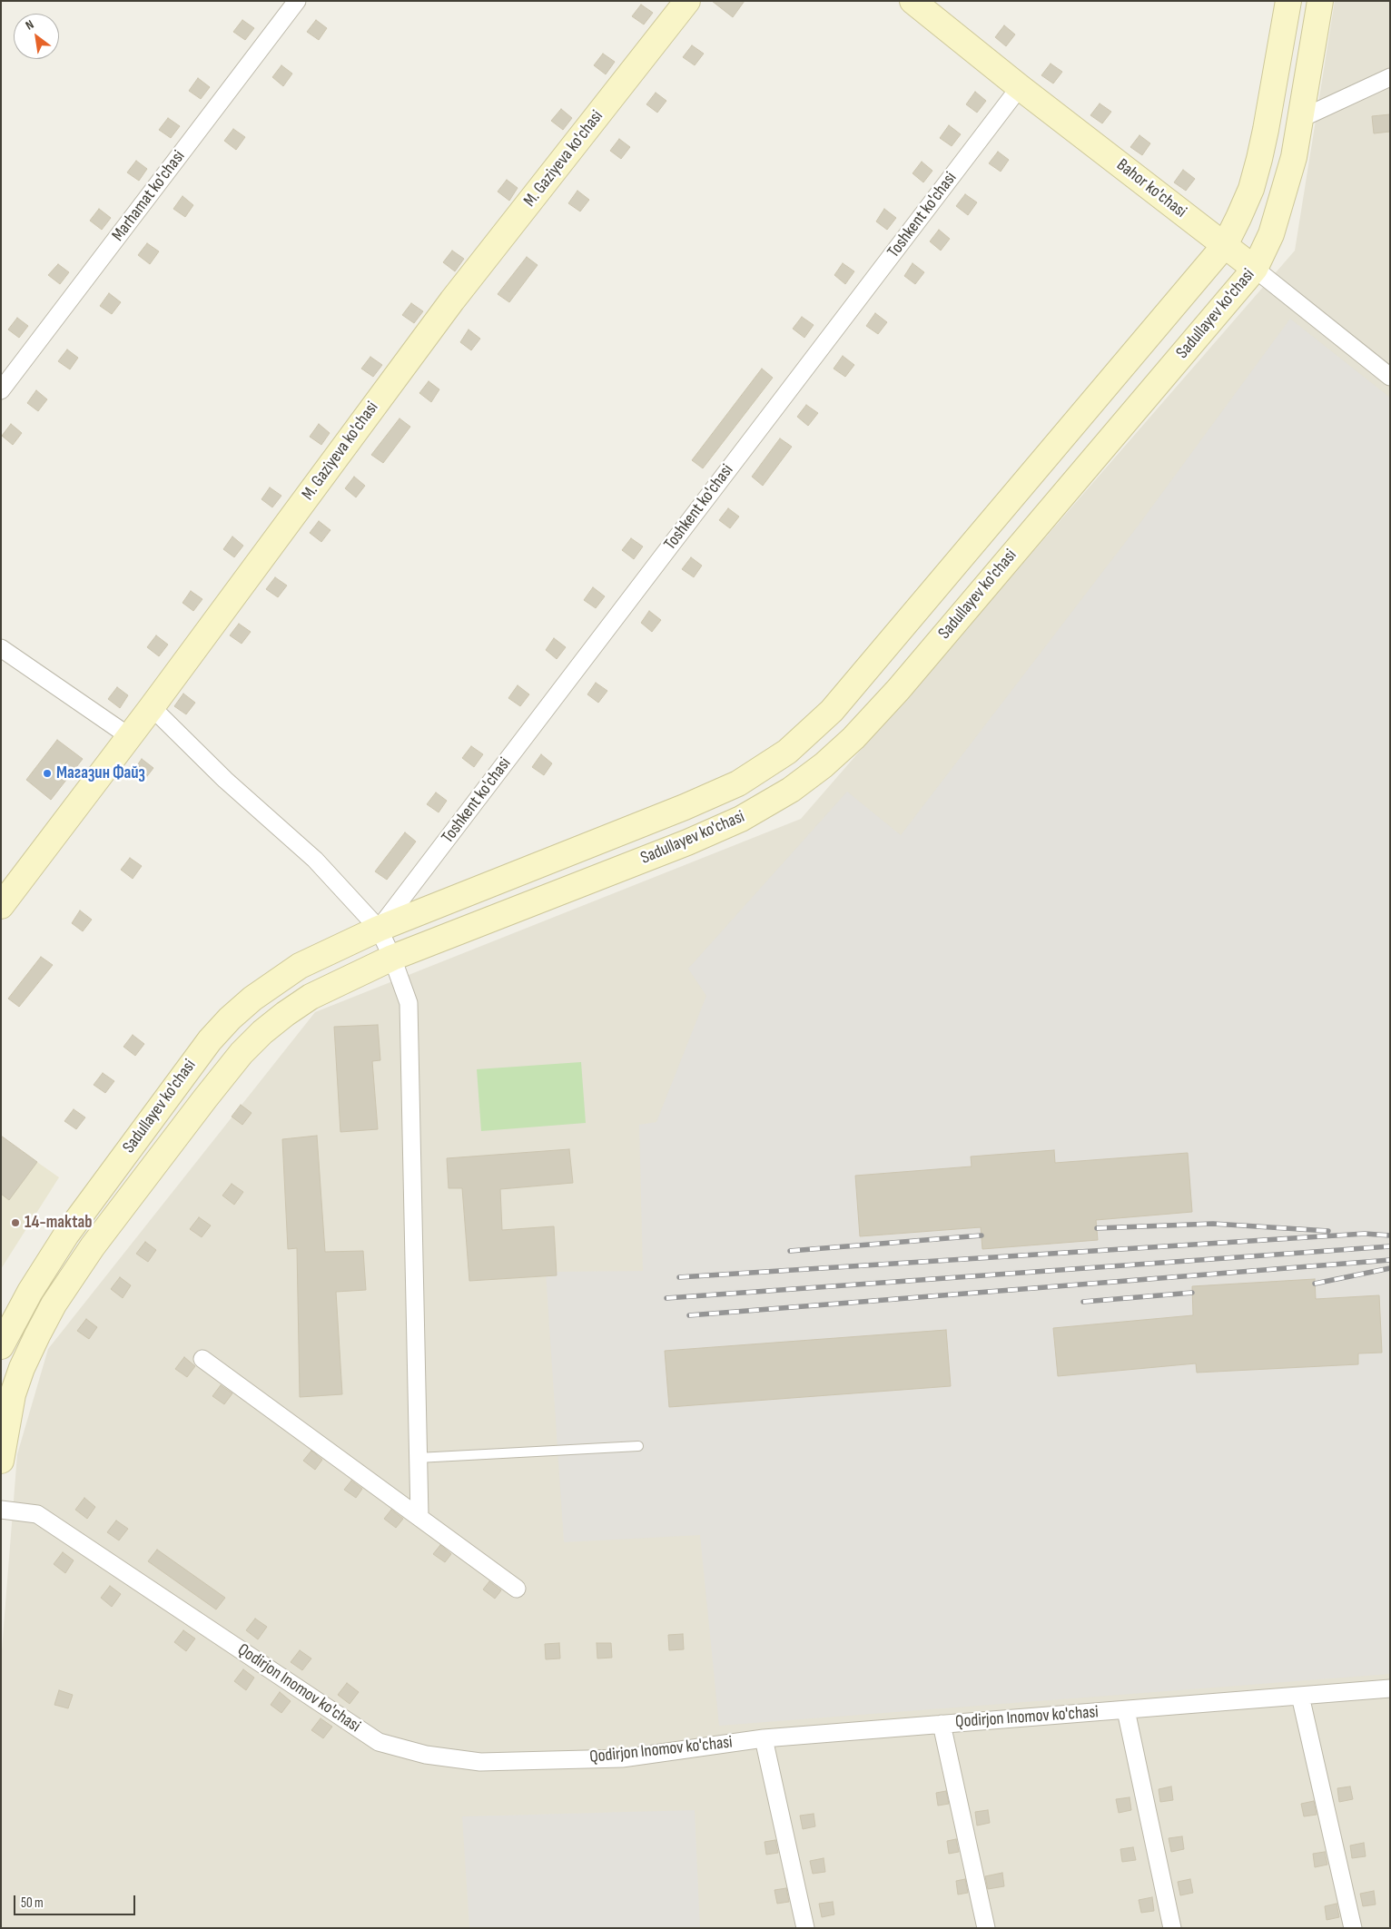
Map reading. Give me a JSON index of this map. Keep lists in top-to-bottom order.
{
  "streets": {
    "main road": ["M. Gaziyeva ko'chasi", "Bahor ko'chasi", "Sadullayev ko'chasi"],
    "street": ["Marhamat ko'chasi", "Toshkent ko'chasi", "Qodirjon Inomov ko'chasi"]
  },
  "crossings": [
    ["Bahor ko'chasi", "Toshkent ko'chasi"],
    ["Bahor ko'chasi", "Sadullayev ko'chasi"],
    ["Toshkent ko'chasi", "Sadullayev ko'chasi"]
  ],
  "places": ["Магазин Файз", "14-maktab"],
  "scale_bar": "50 m",
  "north": "top left"
}
